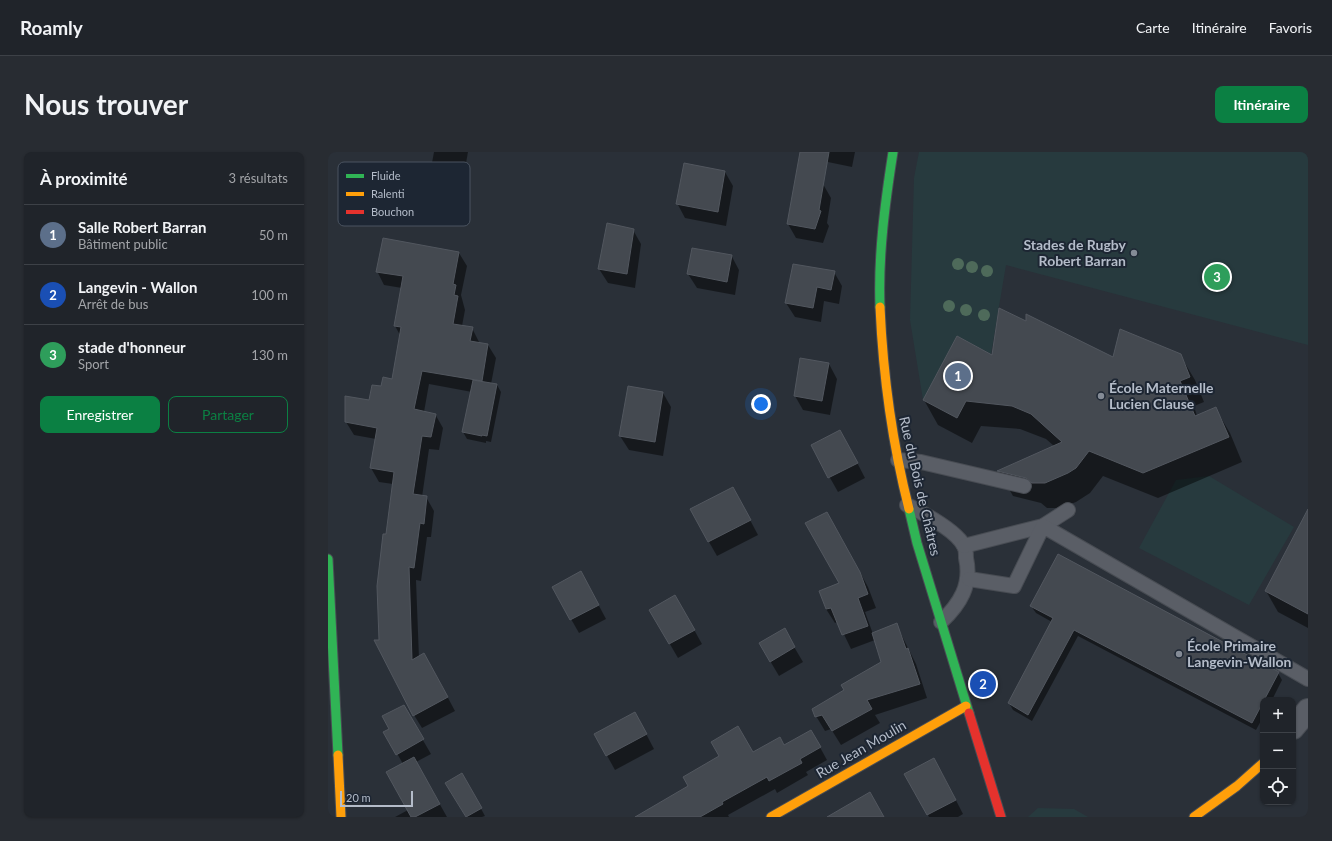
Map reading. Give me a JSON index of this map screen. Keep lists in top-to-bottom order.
{
  "streets": {
    "street": ["Rue du Bois de Châtres", "Rue Jean Moulin"]
  },
  "crossings": [
    ["Rue du Bois de Châtres", "Rue Jean Moulin"]
  ],
  "places": ["Stades de Rugby Robert Barran", "École Maternelle Lucien Clause", "École Primaire Langevin-Wallon"],
  "legend": ["Fluide", "Ralenti", "Bouchon"],
  "scale_bar": "20 m",
  "page": {
    "header": "Roamly",
    "nav": ["Carte", "Itinéraire", "Favoris"],
    "buttons": [
      "Itinéraire",
      ["Enregistrer", "Partager"]
    ],
    "title": "Nous trouver",
    "heading": ["À proximité", "3 résultats"],
    "list": [
      {
        "mark": "1",
        "name": "Salle Robert Barran",
        "note": "Bâtiment public",
        "value": "50 m"
      },
      {
        "mark": "2",
        "name": "Langevin - Wallon",
        "note": "Arrêt de bus",
        "value": "100 m"
      },
      {
        "mark": "3",
        "name": "stade d'honneur",
        "note": "Sport",
        "value": "130 m"
      }
    ],
    "pins": ["3", "1", "2"],
    "map_buttons": ["+", "−"],
    "scale": "20 m"
  }
}
